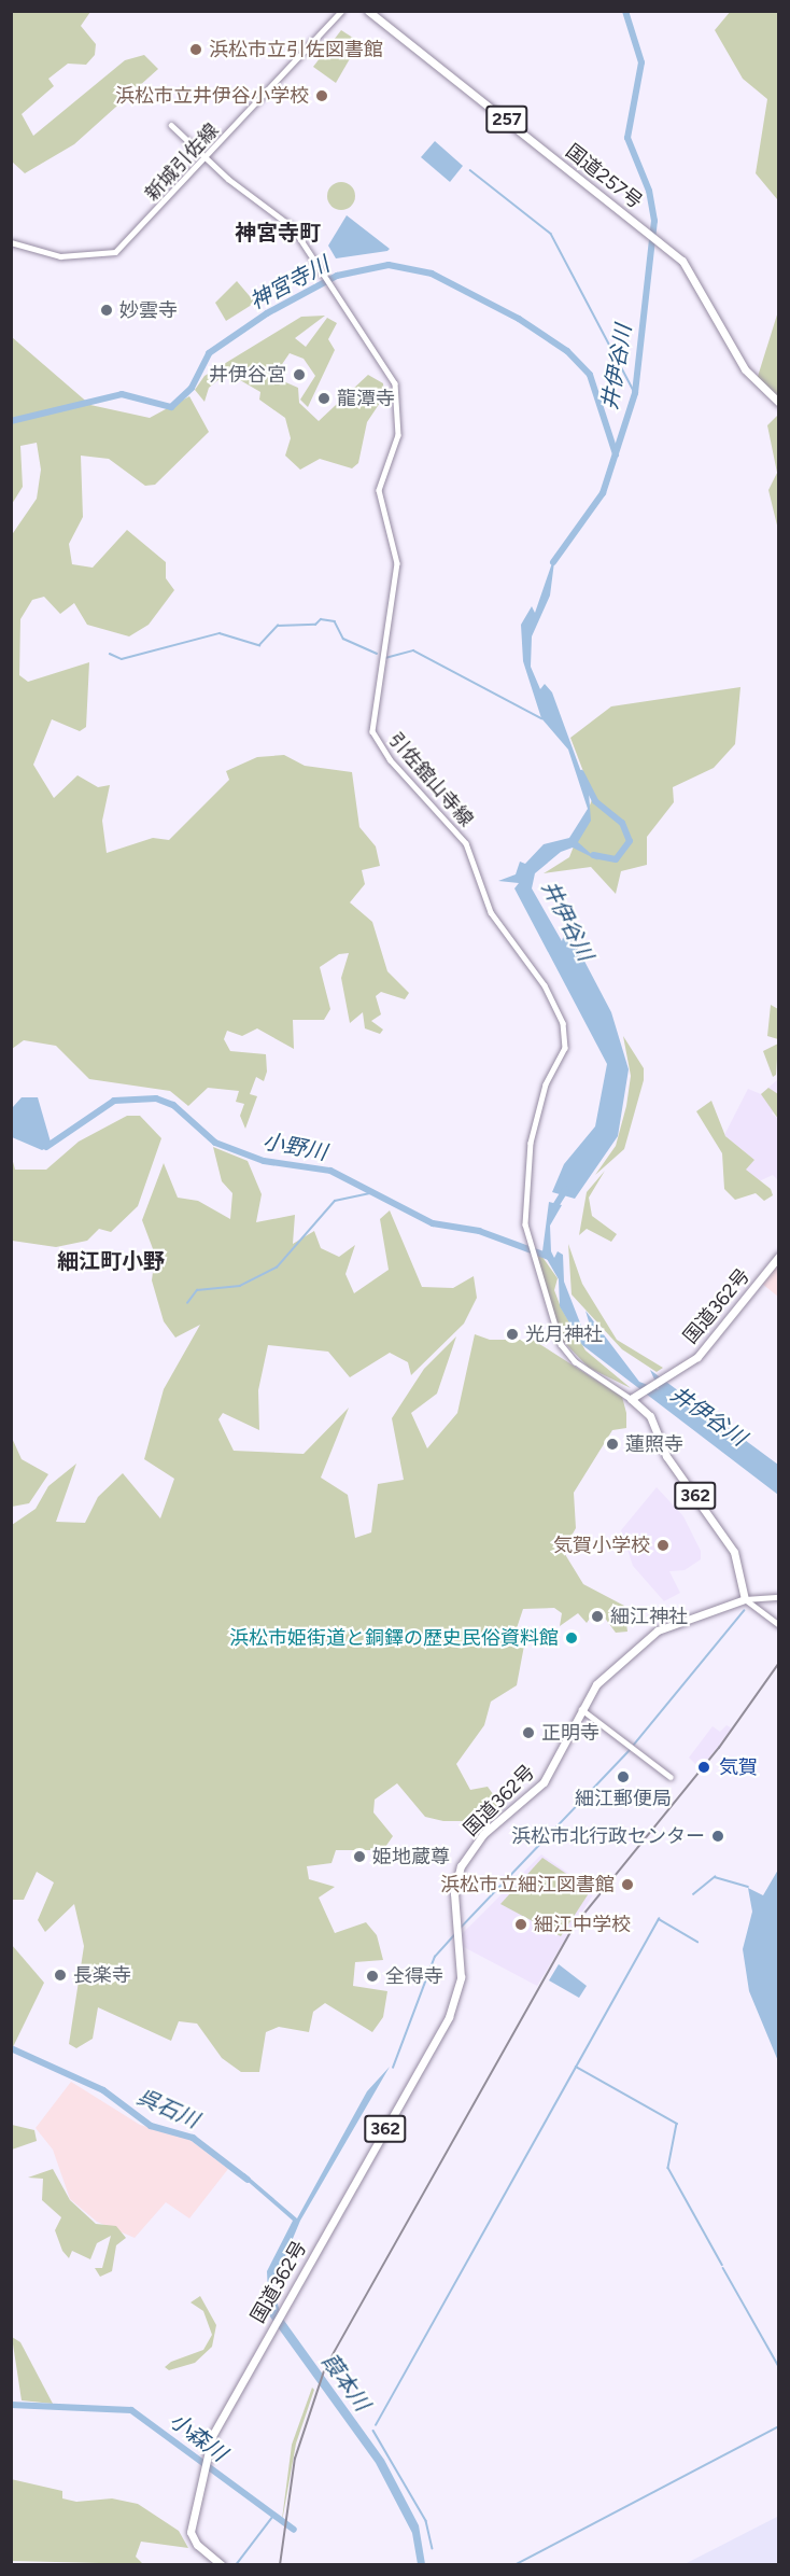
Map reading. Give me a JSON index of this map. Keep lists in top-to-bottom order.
{
  "streets": {
    "highway": [
      "257",
      "国道257号",
      "国道362号",
      "362"
    ],
    "main road": ["新城引佐線", "引佐舘山寺線"]
  },
  "crossings": [
    ["新城引佐線", "引佐舘山寺線"],
    ["引佐舘山寺線", "国道362号"],
    ["引佐舘山寺線", "362"],
    ["国道362号", "362"]
  ],
  "districts": ["神宮寺町", "細江町小野"],
  "water": [
    "神宮寺川",
    "井伊谷川",
    "小野川",
    "呉石川",
    "葭本川",
    "小森川"
  ],
  "places": [
    "浜松市立引佐図書館",
    "浜松市立井伊谷小学校",
    "妙雲寺",
    "井伊谷宮",
    "龍潭寺",
    "光月神社",
    "蓮照寺",
    "気賀小学校",
    "細江神社",
    "浜松市姫街道と銅鐸の歴史民俗資料館",
    "正明寺",
    "気賀",
    "細江郵便局",
    "浜松市北行政センター",
    "姫地蔵尊",
    "浜松市立細江図書館",
    "細江中学校",
    "長楽寺",
    "全得寺"
  ]
}
